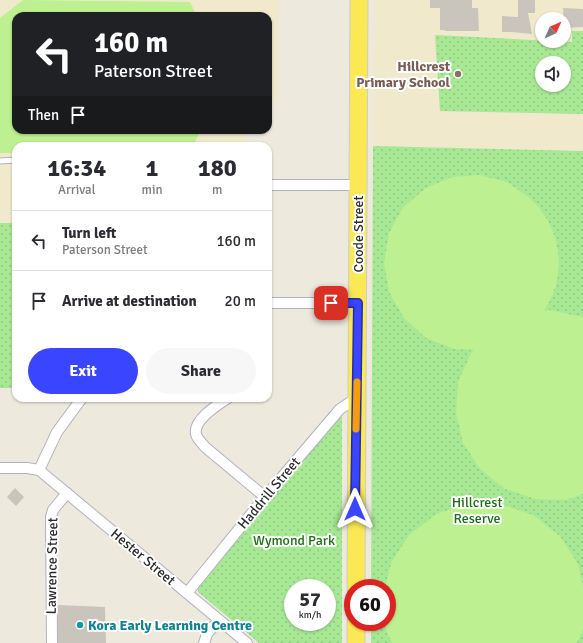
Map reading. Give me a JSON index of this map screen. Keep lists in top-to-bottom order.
{
  "streets": {
    "main road": ["Coode Street"],
    "street": ["Haddrill Street", "Hester Street", "Lawrence Street"]
  },
  "crossings": [
    ["Coode Street", "Haddrill Street"],
    ["Haddrill Street", "Hester Street"],
    ["Hester Street", "Lawrence Street"]
  ],
  "parks": ["Hillcrest Reserve", "Wymond Park"],
  "places": ["Hillcrest Primary School", "Kora Early Learning Centre"],
  "north": "top right",
  "page": {
    "turn": ["160 m", "Paterson Street"],
    "then": "Then",
    "eta": [
      "16:34",
      "Arrival",
      "1",
      "min",
      "180",
      "m"
    ],
    "list": [
      {
        "name": "Turn left",
        "note": "Paterson Street",
        "value": "160 m"
      },
      {
        "name": "Arrive at destination",
        "value": "20 m"
      }
    ],
    "buttons": ["Exit", "Share"],
    "speed": "57 km/h",
    "limit": "60"
  }
}
